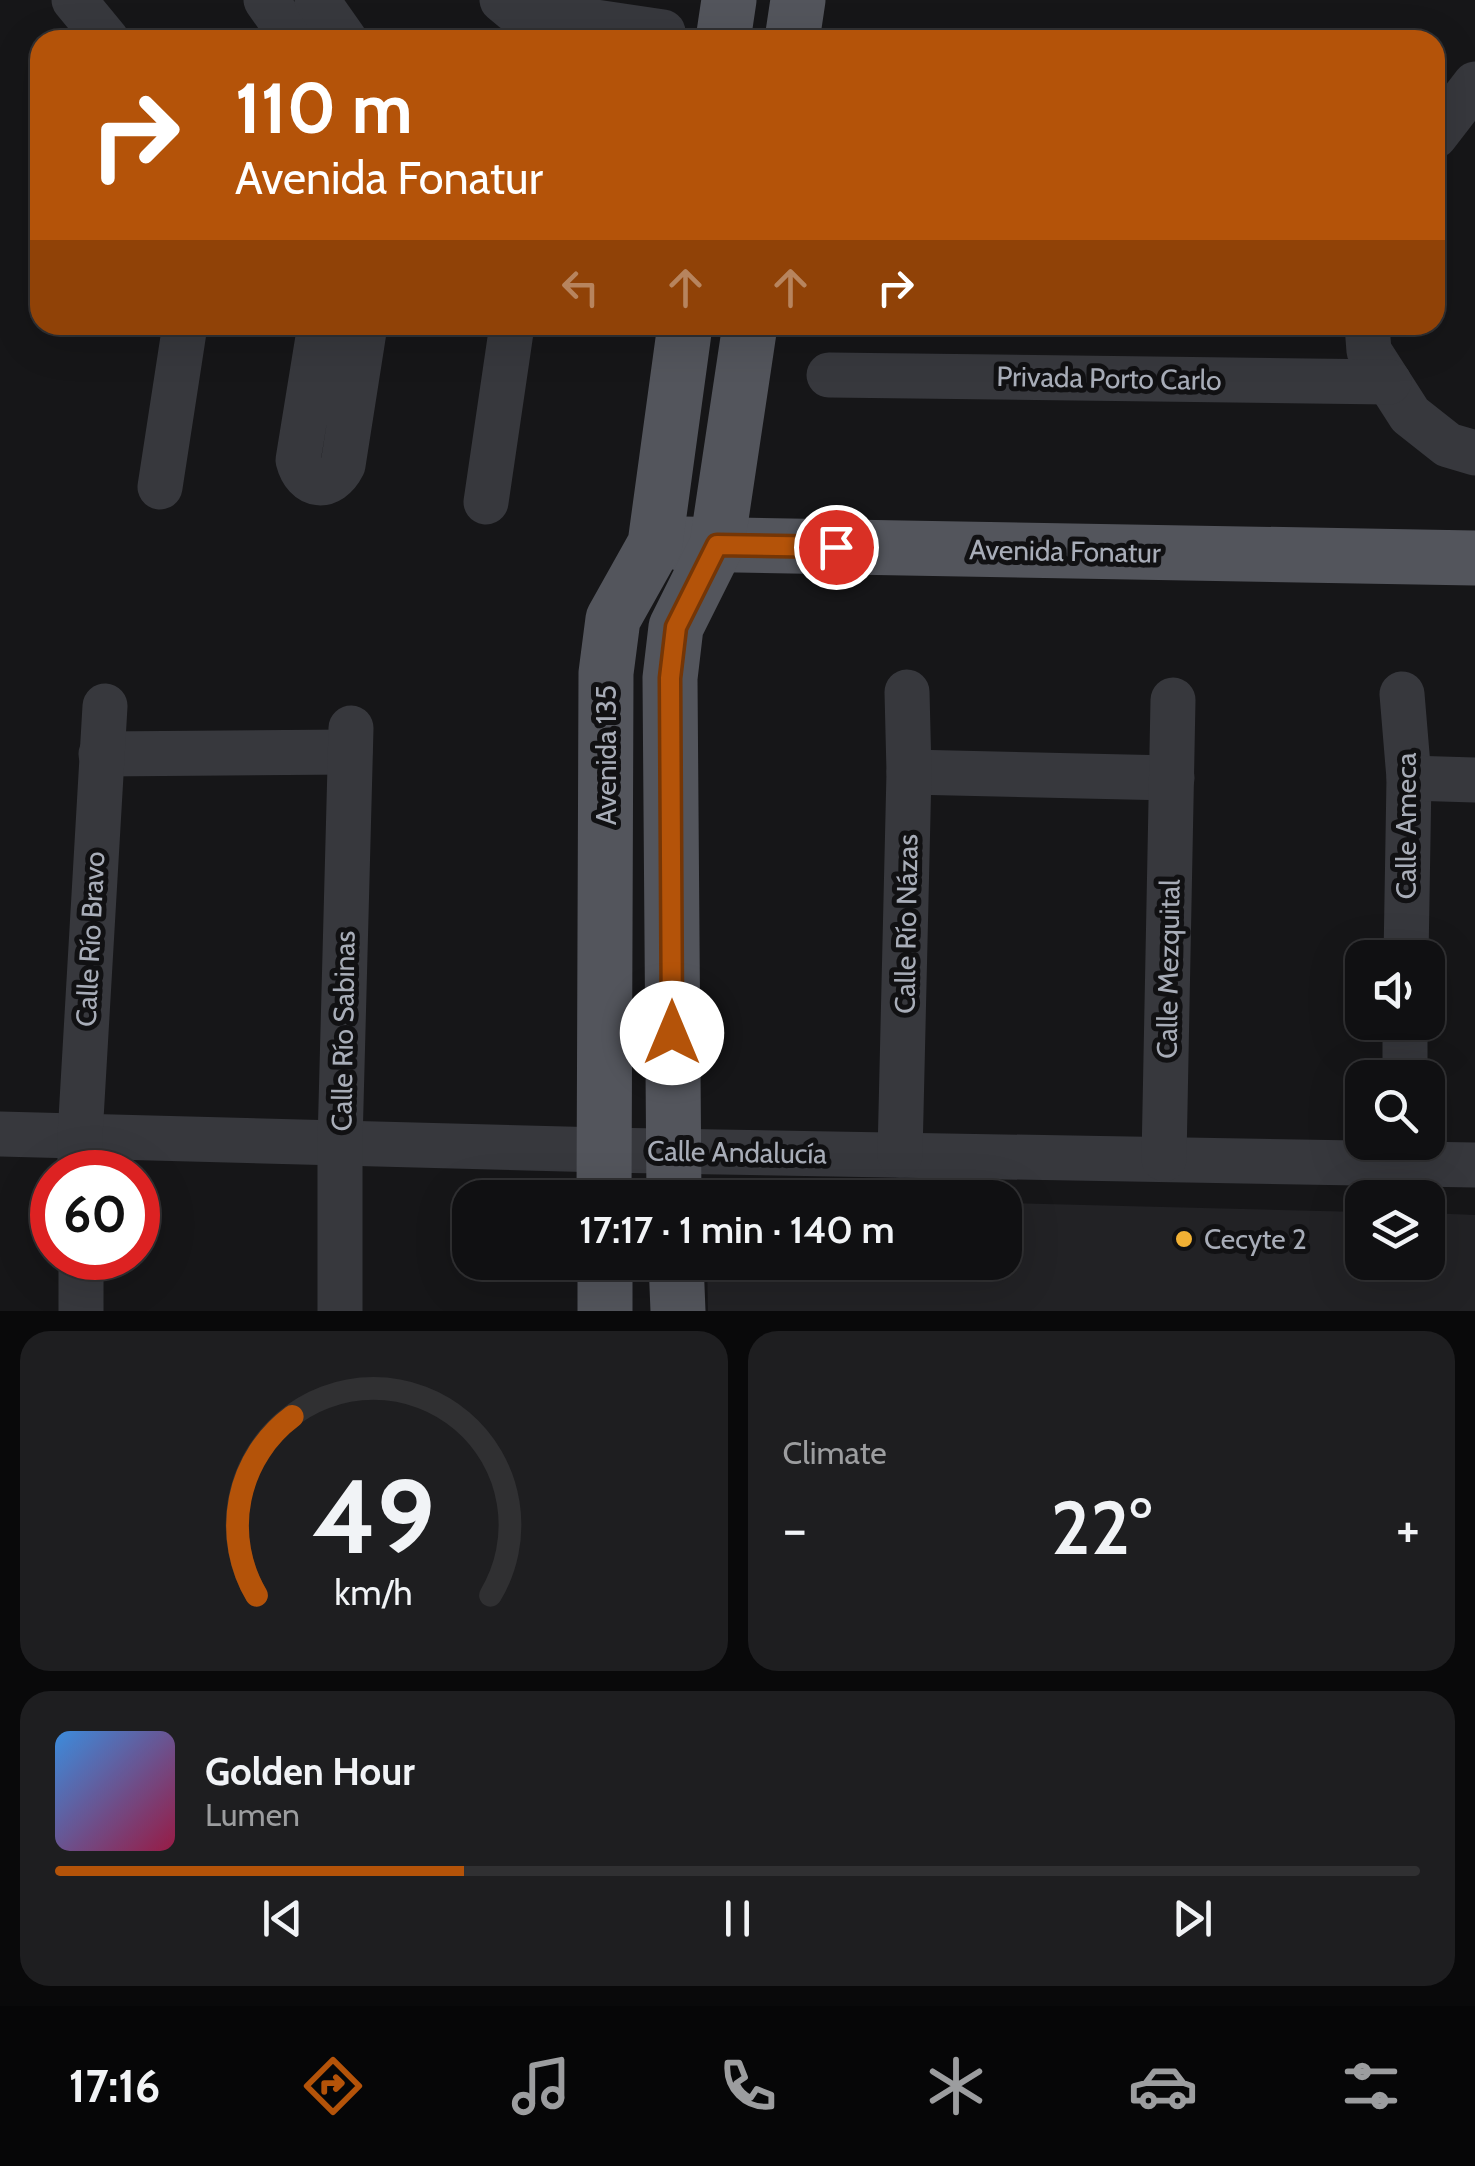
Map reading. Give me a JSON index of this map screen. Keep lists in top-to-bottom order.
{
  "streets": {
    "main road": ["Avenida Fonatur", "Avenida 135"],
    "street": [
      "Privada Porto Carlo",
      "Calle Ameca",
      "Calle Río Názas",
      "Calle Río Bravo",
      "Calle Mezquital",
      "Calle Río Sabinas",
      "Calle Andalucía"
    ]
  },
  "crossings": [
    ["Avenida Fonatur", "Avenida 135"],
    ["Avenida 135", "Calle Andalucía"],
    ["Calle Río Názas", "Calle Andalucía"],
    ["Calle Río Bravo", "Calle Río Sabinas"],
    ["Calle Mezquital", "Calle Andalucía"],
    ["Calle Río Sabinas", "Calle Andalucía"]
  ],
  "places": ["Cecyte 2"],
  "page": {
    "turn": ["110 m", "Avenida Fonatur"],
    "limit": "60",
    "trip": "17:17 · 1 min · 140 m",
    "tile": "Climate",
    "heat": ["−", "22°", "+"],
    "song": ["Golden Hour", "Lumen"],
    "tabs": "17:16",
    "gauge": ["49", "km/h"]
  }
}
